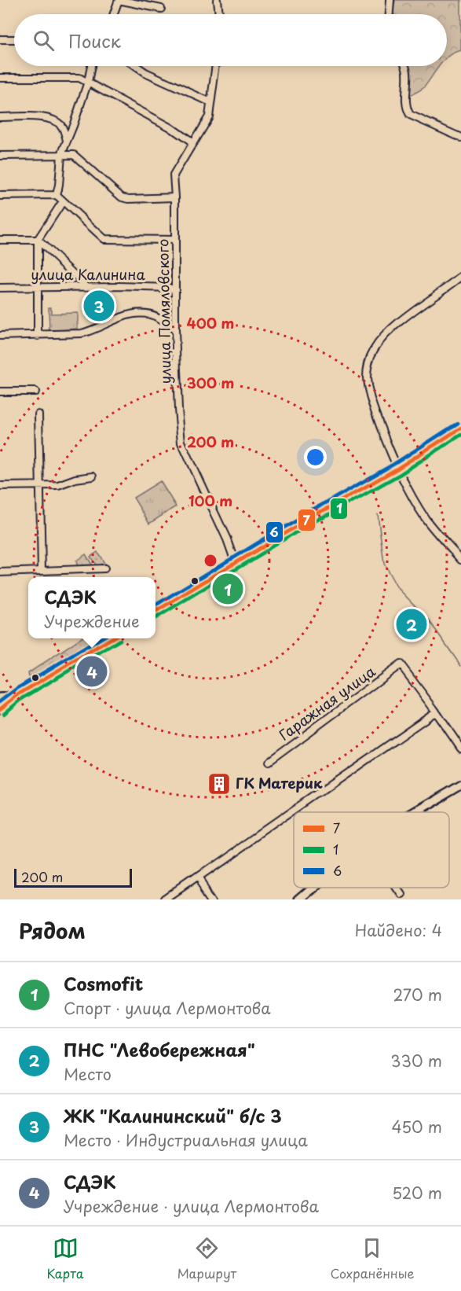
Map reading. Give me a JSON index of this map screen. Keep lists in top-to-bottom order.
{
  "streets": {
    "street": ["улица Калинина", "улица Помяловского", "Гаражная улица"]
  },
  "crossings": [
    ["улица Калинина", "улица Помяловского"]
  ],
  "places": {
    "building": ["ГК Материк"]
  },
  "lines": ["transit line 6", "transit line 7", "transit line 1"],
  "legend": ["7", "1", "6"],
  "scale_bar": "200 m",
  "page": {
    "search": "Поиск",
    "pins": [
      "3",
      "1",
      "2",
      "4"
    ],
    "popup": ["СДЭК", "Учреждение"],
    "scale": "200 m",
    "heading": ["Рядом", "Найдено: 4"],
    "list": [
      {
        "mark": "1",
        "name": "Cosmofit",
        "note": "Спорт · улица Лермонтова",
        "value": "270 m"
      },
      {
        "mark": "2",
        "name": "ПНС \"Левобережная\"",
        "note": "Место",
        "value": "330 m"
      },
      {
        "mark": "3",
        "name": "ЖК \"Калининский\" б/с 3",
        "note": "Место · Индустриальная улица",
        "value": "450 m"
      },
      {
        "mark": "4",
        "name": "СДЭК",
        "note": "Учреждение · улица Лермонтова",
        "value": "520 m"
      }
    ],
    "nav": ["Карта", "Маршрут", "Сохранённые"]
  },
  "rings": [
    "400 m",
    "300 m",
    "200 m",
    "100 m"
  ]
}
